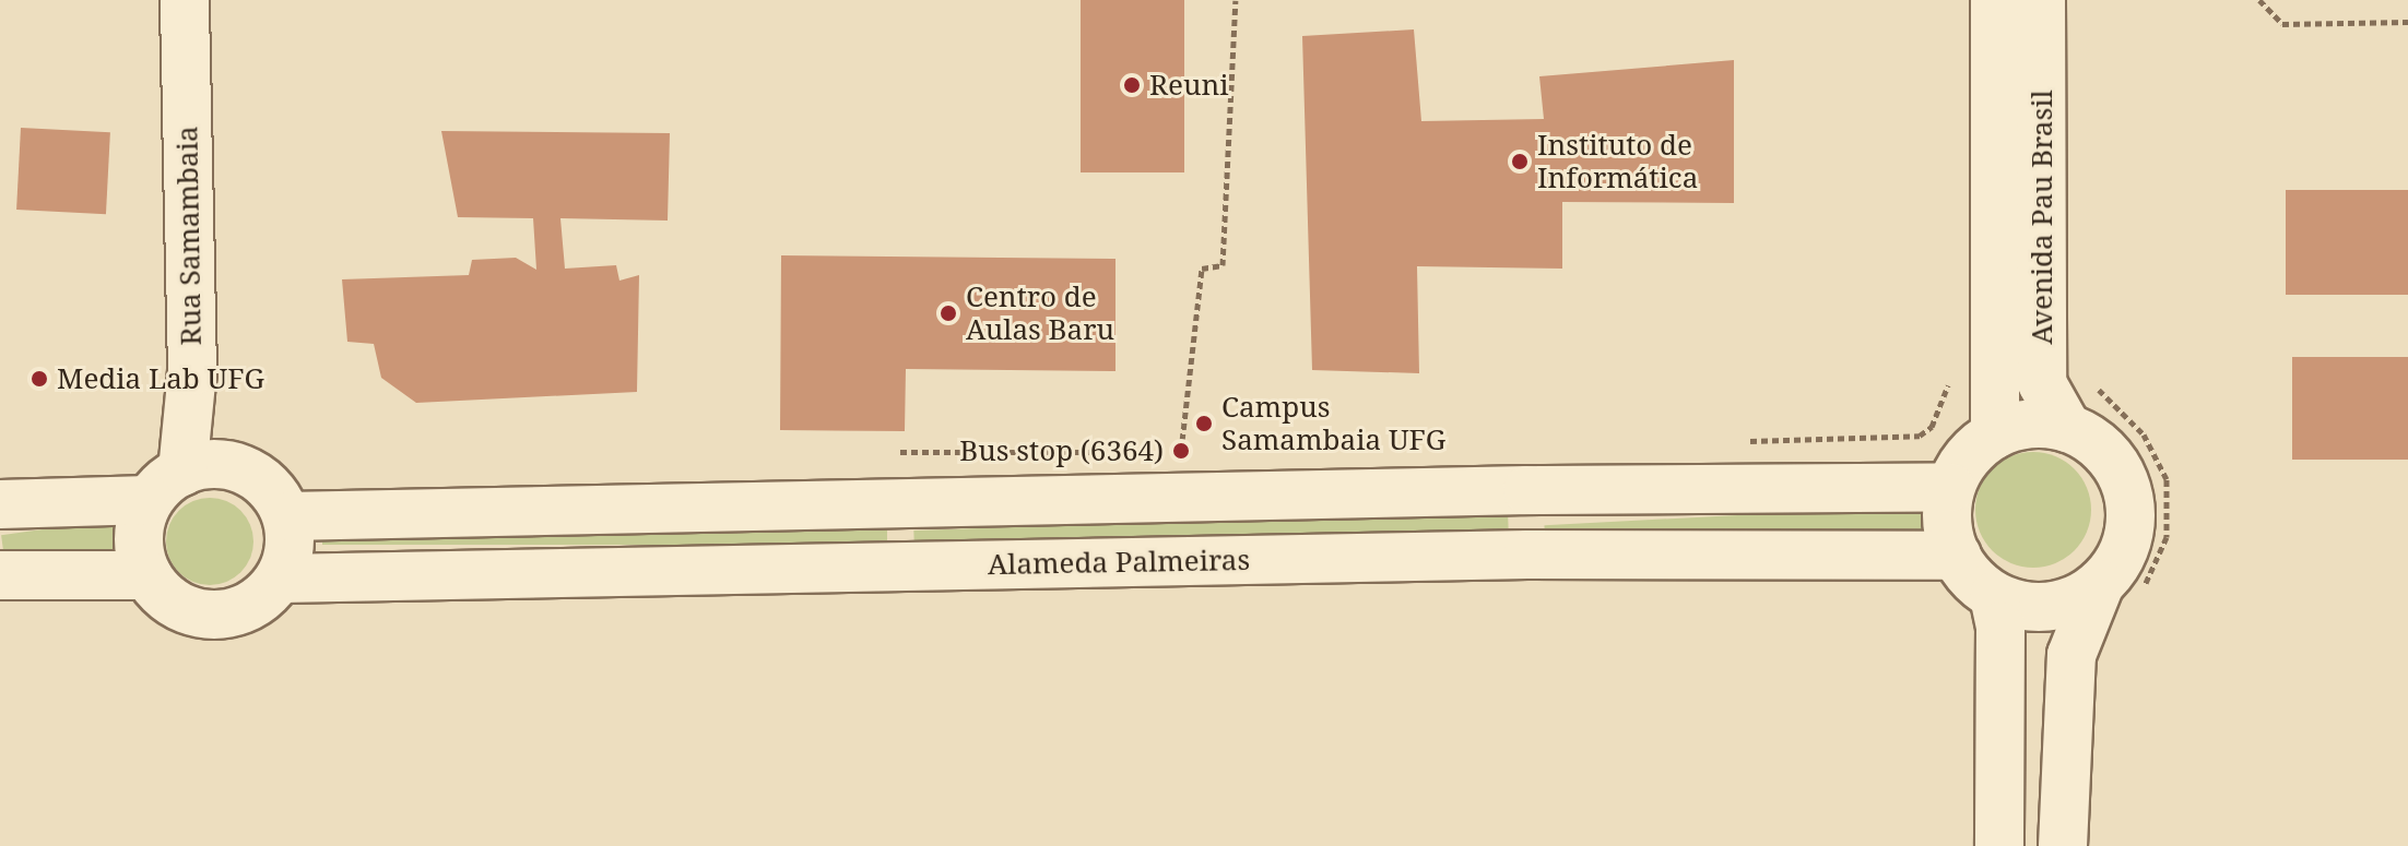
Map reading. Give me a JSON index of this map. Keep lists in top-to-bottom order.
{
  "streets": {
    "street": ["Avenida Pau Brasil", "Rua Samambaia", "Alameda Palmeiras"]
  },
  "crossings": [
    ["Avenida Pau Brasil", "Alameda Palmeiras"],
    ["Rua Samambaia", "Alameda Palmeiras"]
  ],
  "places": [
    "Reuni",
    "Instituto de Informática",
    "Centro de Aulas Baru",
    "Media Lab UFG",
    "Campus Samambaia UFG",
    "Bus stop (6364)"
  ]
}
